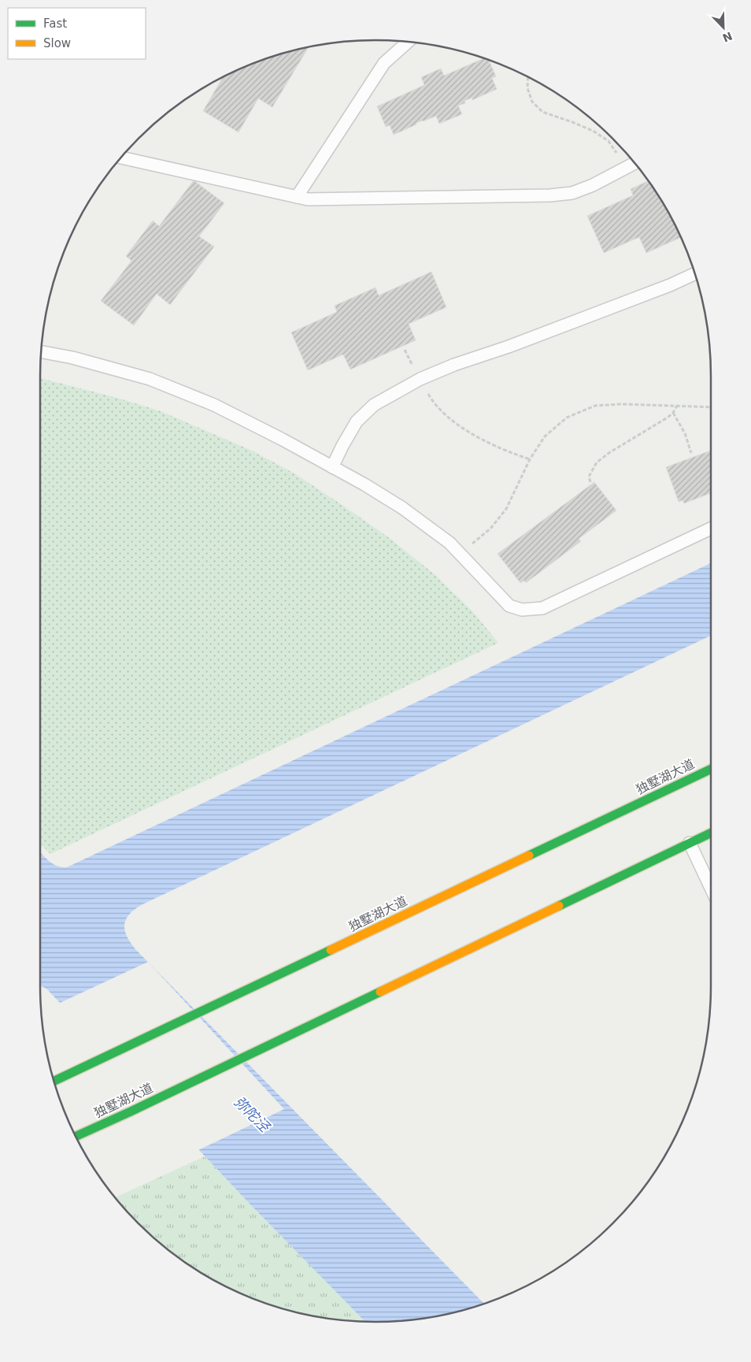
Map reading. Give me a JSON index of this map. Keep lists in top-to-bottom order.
{
  "streets": {
    "main road": ["独墅湖大道"]
  },
  "water": ["弥陀泾"],
  "legend": ["Fast", "Slow"],
  "north": "bottom right"
}
